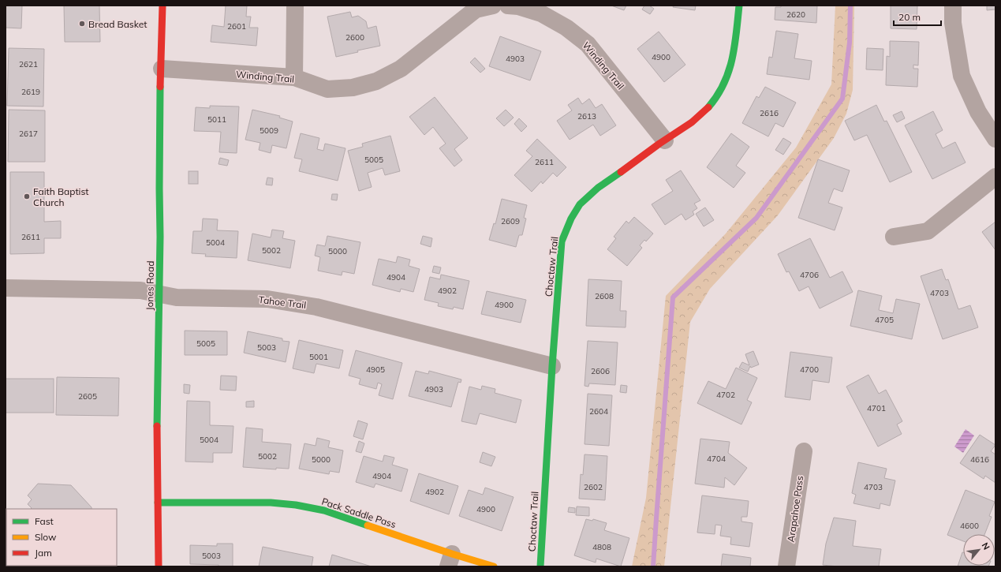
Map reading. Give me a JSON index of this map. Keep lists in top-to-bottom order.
{
  "streets": {
    "street": [
      "Winding Trail",
      "Choctaw Trail",
      "Jones Road",
      "Tahoe Trail",
      "Arapahoe Pass",
      "Pack Saddle Pass"
    ]
  },
  "crossings": [
    ["Winding Trail", "Choctaw Trail"],
    ["Winding Trail", "Jones Road"],
    ["Choctaw Trail", "Tahoe Trail"],
    ["Jones Road", "Tahoe Trail"],
    ["Jones Road", "Pack Saddle Pass"]
  ],
  "places": ["Bread Basket", "Faith Baptist Church"],
  "house_numbers": [
    "2620",
    "2601",
    "2600",
    "4900",
    "4903",
    "2621",
    "2619",
    "2616",
    "2613",
    "5011",
    "5009",
    "2617",
    "5005",
    "2611",
    "2609",
    "2611",
    "5004",
    "5002",
    "5000",
    "4706",
    "4904",
    "4902",
    "4703",
    "2608",
    "4900",
    "4705",
    "5005",
    "5003",
    "5001",
    "4905",
    "4700",
    "2606",
    "4903",
    "4702",
    "2605",
    "4701",
    "2604",
    "5004",
    "5002",
    "4704",
    "5000",
    "4616",
    "4904",
    "2602",
    "4703",
    "4902",
    "4900",
    "4600",
    "4808",
    "5003"
  ],
  "legend": ["Fast", "Slow", "Jam"],
  "scale_bar": "20 m",
  "north": "top right"
}
